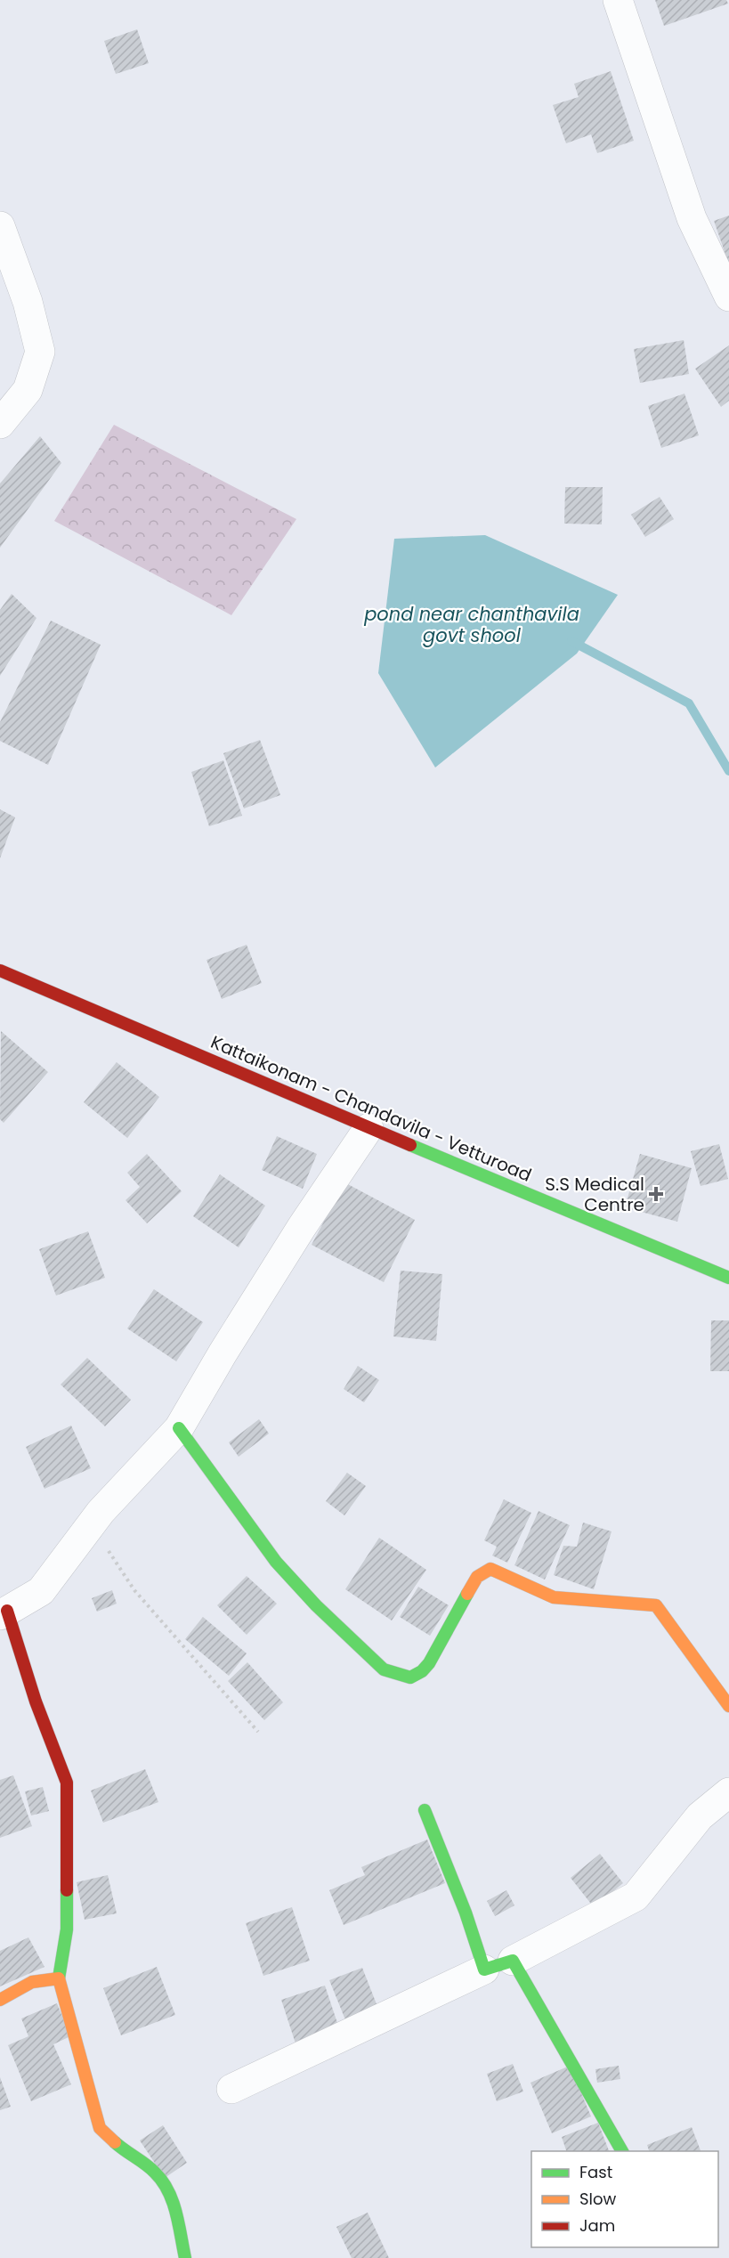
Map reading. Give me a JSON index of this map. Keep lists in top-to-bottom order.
{
  "streets": {
    "street": ["Kattaikonam - Chandavila - Vetturoad"]
  },
  "water": ["pond near chanthavila govt shool"],
  "places": {
    "health": ["S.S Medical Centre"]
  },
  "legend": ["Fast", "Slow", "Jam"]
}
